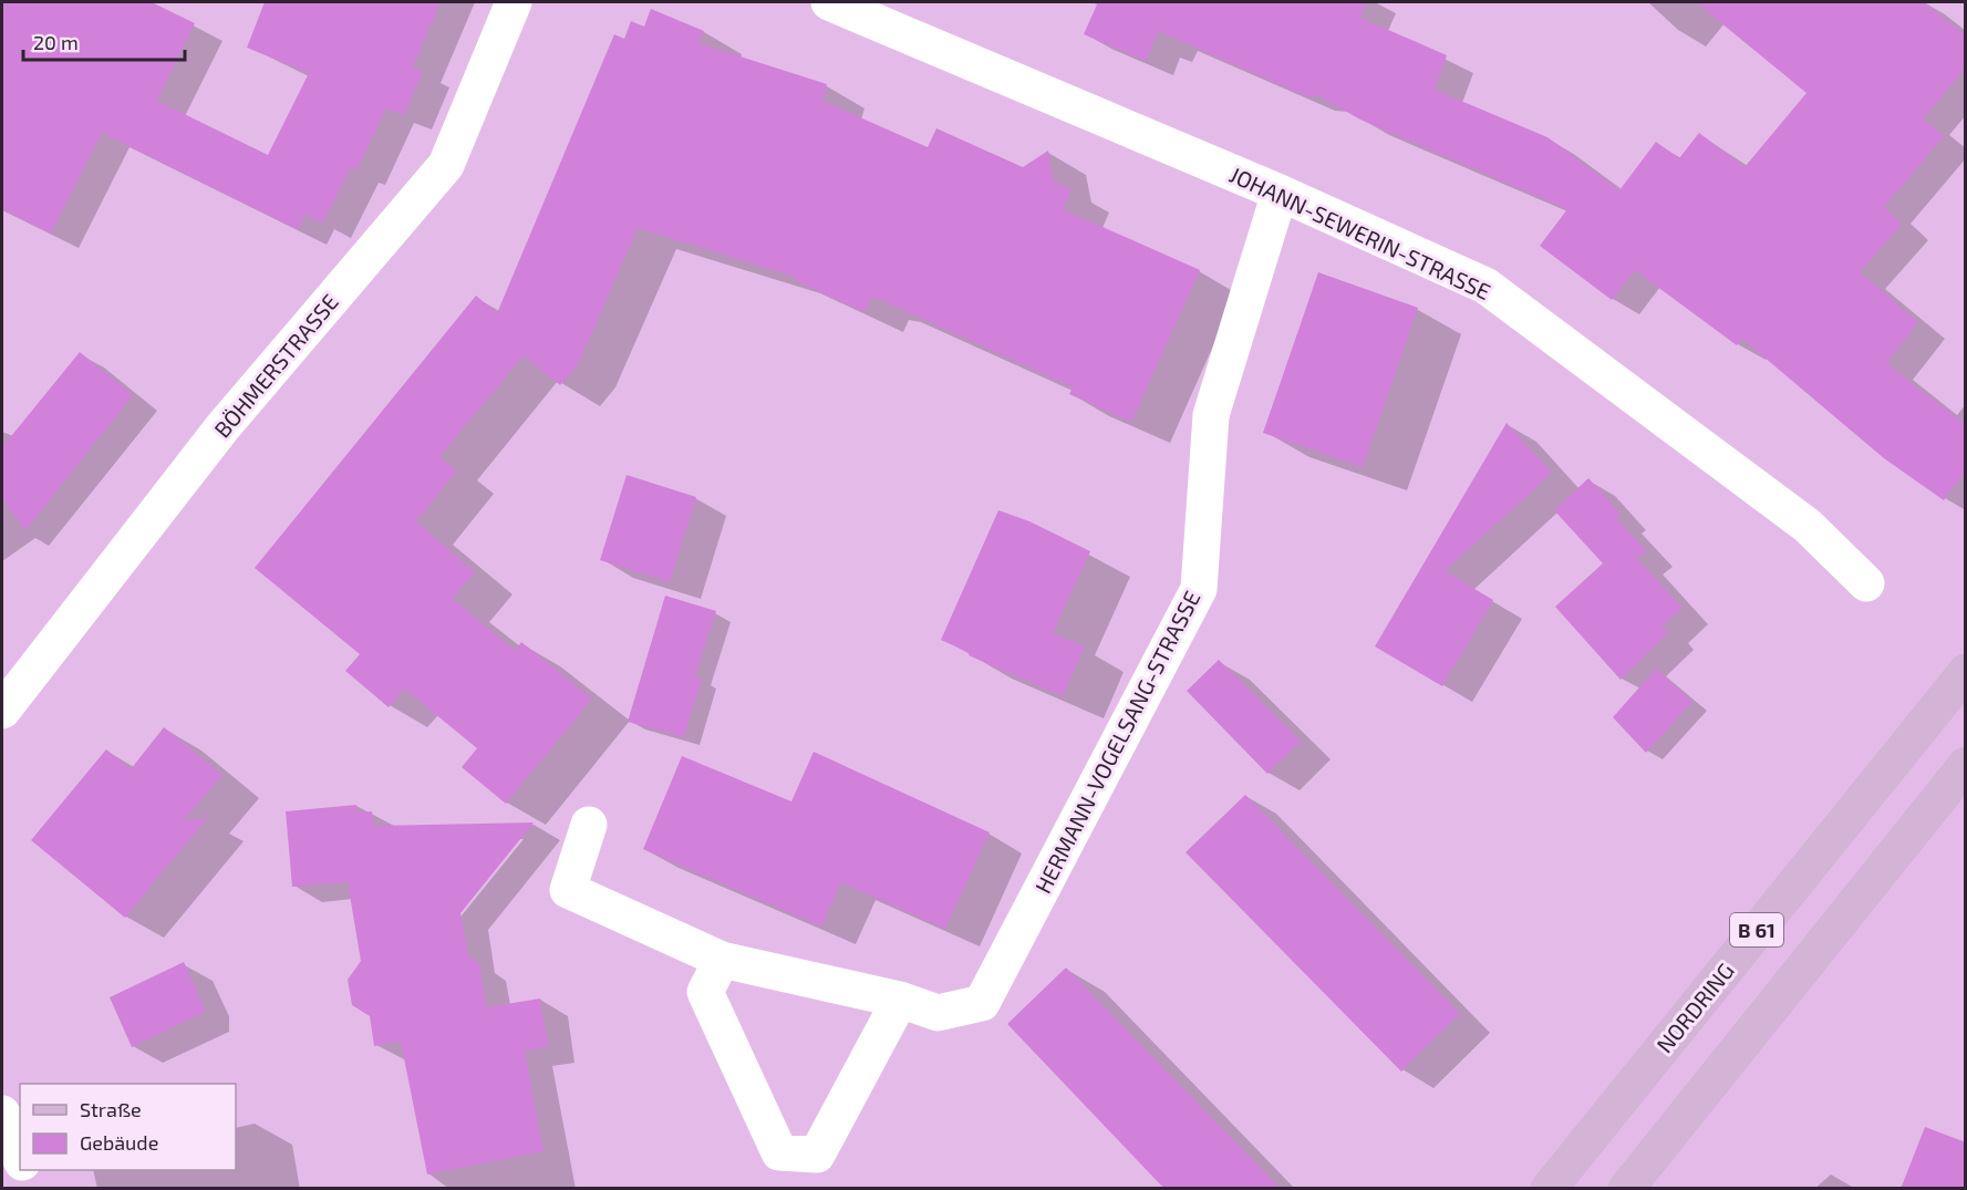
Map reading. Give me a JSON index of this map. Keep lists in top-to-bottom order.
{
  "streets": {
    "main road": ["B 61", "NORDRING"],
    "street": ["JOHANN-SEWERIN-STRASSE", "BÖHMERSTRASSE", "HERMANN-VOGELSANG-STRASSE"]
  },
  "crossings": [
    ["JOHANN-SEWERIN-STRASSE", "HERMANN-VOGELSANG-STRASSE"]
  ],
  "legend": ["Straße", "Gebäude"],
  "scale_bar": "20 m"
}
